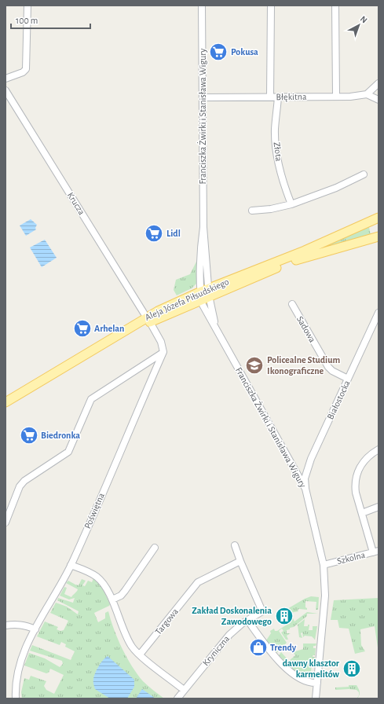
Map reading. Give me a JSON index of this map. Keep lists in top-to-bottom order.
{
  "streets": {
    "main road": ["Aleja Józefa Piłsudskiego"],
    "street": [
      "Błękitna",
      "Franciszka Żwirki i Stanisława Wigury",
      "Złota",
      "Krucza",
      "Sadowa",
      "Białostocka",
      "Poświętna",
      "Szkolna",
      "Targowa",
      "Kryniczna"
    ]
  },
  "crossings": [
    ["Błękitna", "Franciszka Żwirki i Stanisława Wigury"],
    ["Błękitna", "Złota"],
    ["Franciszka Żwirki i Stanisława Wigury", "Aleja Józefa Piłsudskiego"],
    ["Franciszka Żwirki i Stanisława Wigury", "Białostocka"],
    ["Franciszka Żwirki i Stanisława Wigury", "Szkolna"],
    ["Krucza", "Aleja Józefa Piłsudskiego"],
    ["Sadowa", "Białostocka"],
    ["Targowa", "Kryniczna"]
  ],
  "places": {
    "supermarket": [
      "Pokusa",
      "Lidl",
      "Arhelan",
      "Biedronka"
    ],
    "school or university": ["Policealne Studium Ikonograficzne"],
    "building": ["Zakład Doskonalenia Zawodowego", "dawny klasztor karmelitów"],
    "shop": ["Trendy"]
  },
  "scale_bar": "100 m",
  "north": "top right"
}
